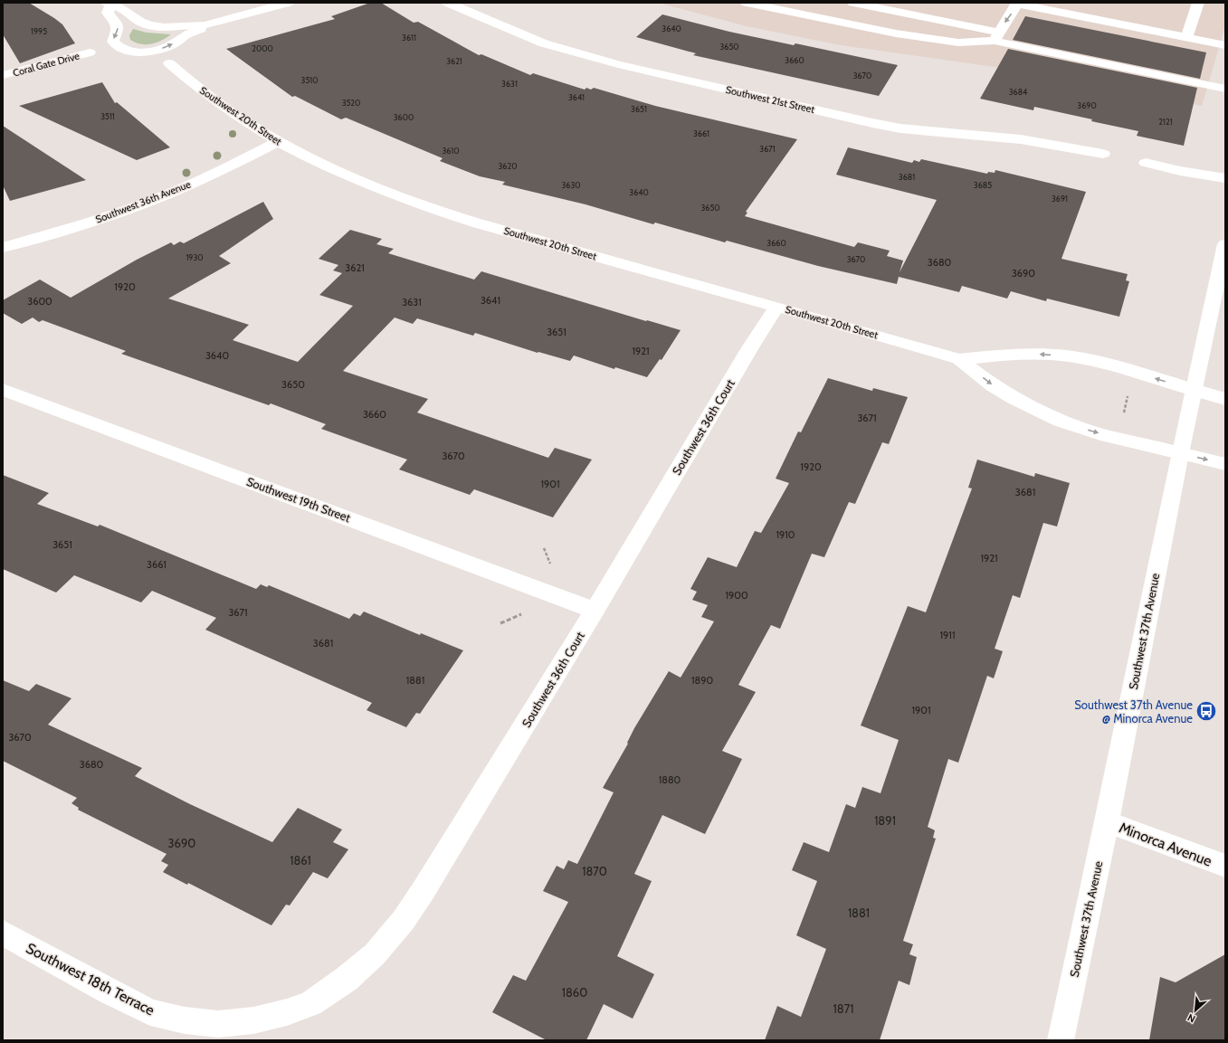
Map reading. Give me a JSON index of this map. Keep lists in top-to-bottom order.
{
  "streets": {
    "street": [
      "Coral Gate Drive",
      "Southwest 21st Street",
      "Southwest 20th Street",
      "Southwest 36th Avenue",
      "Southwest 36th Court",
      "Southwest 19th Street",
      "Southwest 37th Avenue",
      "Minorca Avenue",
      "Southwest 18th Terrace"
    ]
  },
  "crossings": [
    ["Southwest 20th Street", "Southwest 36th Avenue"],
    ["Southwest 20th Street", "Southwest 36th Court"],
    ["Southwest 20th Street", "Southwest 37th Avenue"],
    ["Southwest 36th Court", "Southwest 19th Street"],
    ["Southwest 36th Court", "Southwest 18th Terrace"],
    ["Southwest 37th Avenue", "Minorca Avenue"]
  ],
  "places": {
    "bus stop": ["Southwest 37th Avenue @ Minorca Avenue"]
  },
  "house_numbers": [
    "3640",
    "1995",
    "3611",
    "3650",
    "2000",
    "3660",
    "3621",
    "3670",
    "3510",
    "3631",
    "3684",
    "3641",
    "3520",
    "3690",
    "3651",
    "3511",
    "3600",
    "2121",
    "3661",
    "3671",
    "3610",
    "3620",
    "3681",
    "3630",
    "3685",
    "3640",
    "3691",
    "3650",
    "3660",
    "1930",
    "3670",
    "3680",
    "3621",
    "3690",
    "1920",
    "3641",
    "3600",
    "3631",
    "3651",
    "1921",
    "3640",
    "3650",
    "3660",
    "3671",
    "3670",
    "1920",
    "1901",
    "3681",
    "1910",
    "3651",
    "1921",
    "3661",
    "1900",
    "3671",
    "1911",
    "3681",
    "1881",
    "1890",
    "1901",
    "3670",
    "3680",
    "1880",
    "1891",
    "3690",
    "1861",
    "1870",
    "1881",
    "1860",
    "1871"
  ],
  "north": "bottom left"
}
